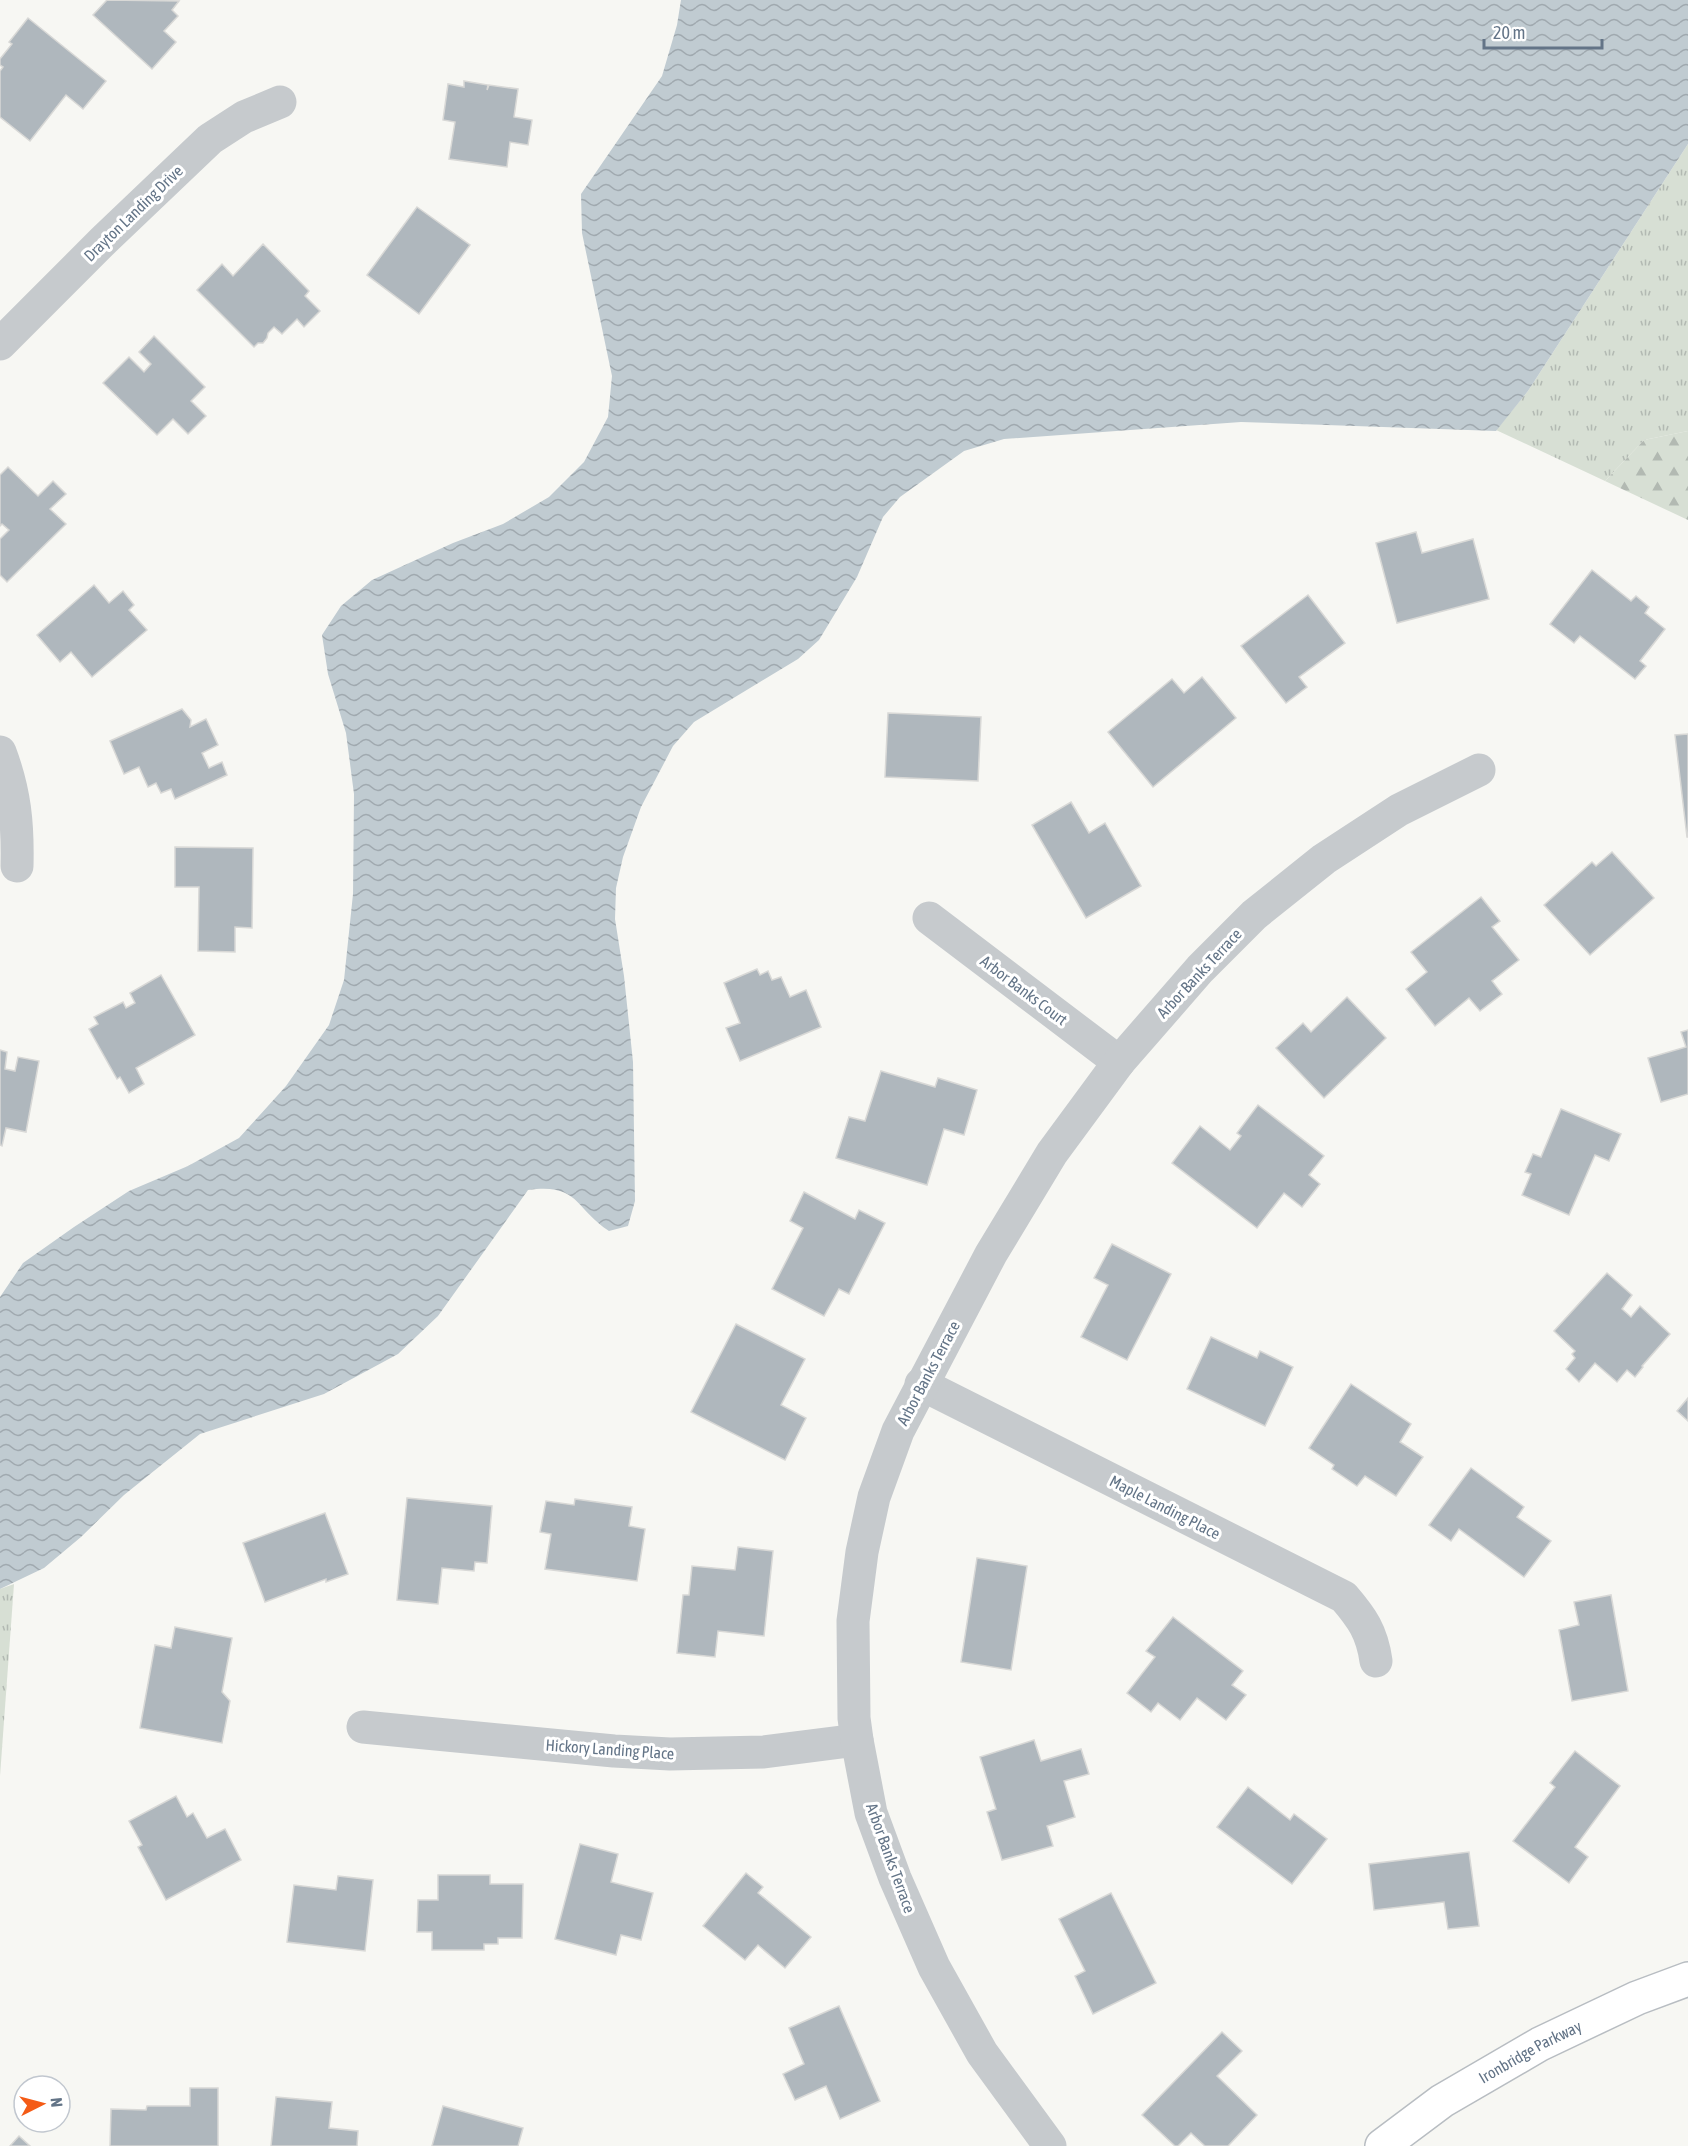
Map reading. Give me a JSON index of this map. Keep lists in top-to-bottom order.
{
  "streets": {
    "street": [
      "Drayton Landing Drive",
      "Arbor Banks Terrace",
      "Arbor Banks Court",
      "Maple Landing Place",
      "Hickory Landing Place",
      "Ironbridge Parkway"
    ]
  },
  "crossings": [
    ["Arbor Banks Terrace", "Arbor Banks Court"],
    ["Arbor Banks Terrace", "Maple Landing Place"],
    ["Arbor Banks Terrace", "Hickory Landing Place"]
  ],
  "scale_bar": "20 m",
  "north": "right"
}
